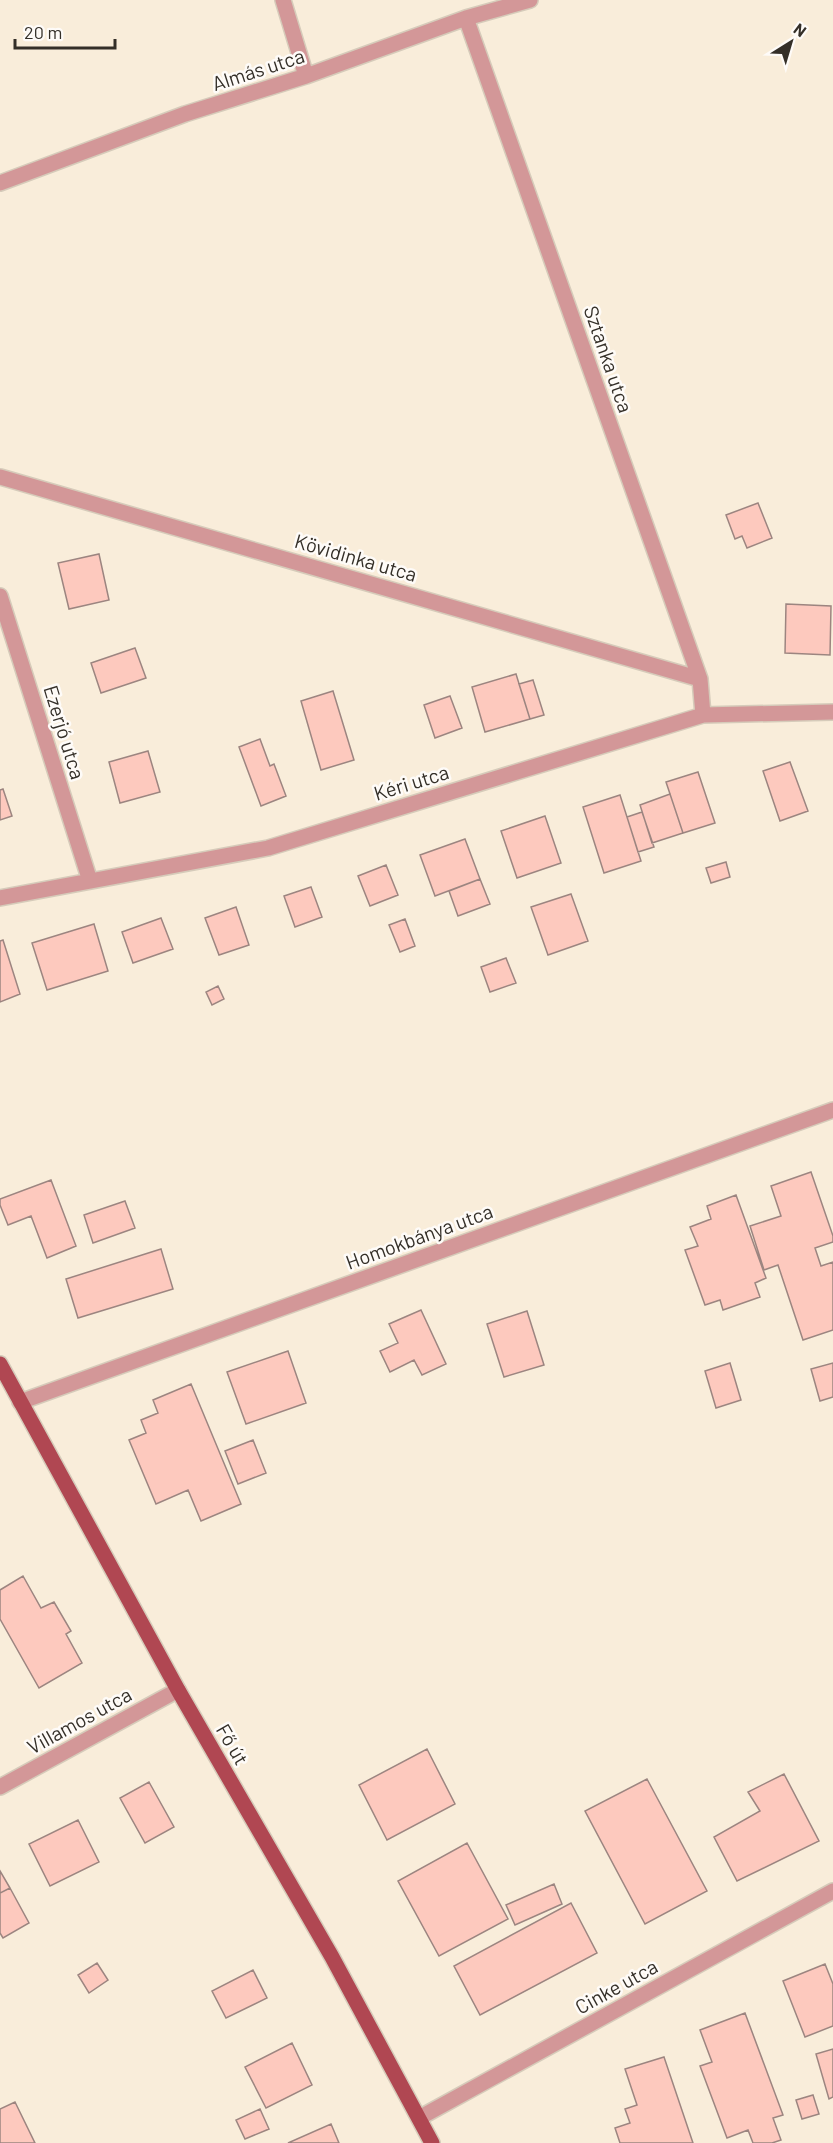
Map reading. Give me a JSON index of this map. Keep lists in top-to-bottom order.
{
  "streets": {
    "main road": ["Fő út"],
    "street": [
      "Almás utca",
      "Sztanka utca",
      "Kövidinka utca",
      "Ezerjó utca",
      "Kéri utca",
      "Homokbánya utca",
      "Villamos utca",
      "Cinke utca"
    ]
  },
  "crossings": [
    ["Almás utca", "Sztanka utca"],
    ["Sztanka utca", "Kövidinka utca"],
    ["Sztanka utca", "Kéri utca"],
    ["Ezerjó utca", "Kéri utca"],
    ["Homokbánya utca", "Fő út"],
    ["Villamos utca", "Fő út"],
    ["Fő út", "Cinke utca"]
  ],
  "scale_bar": "20 m",
  "north": "top right"
}
